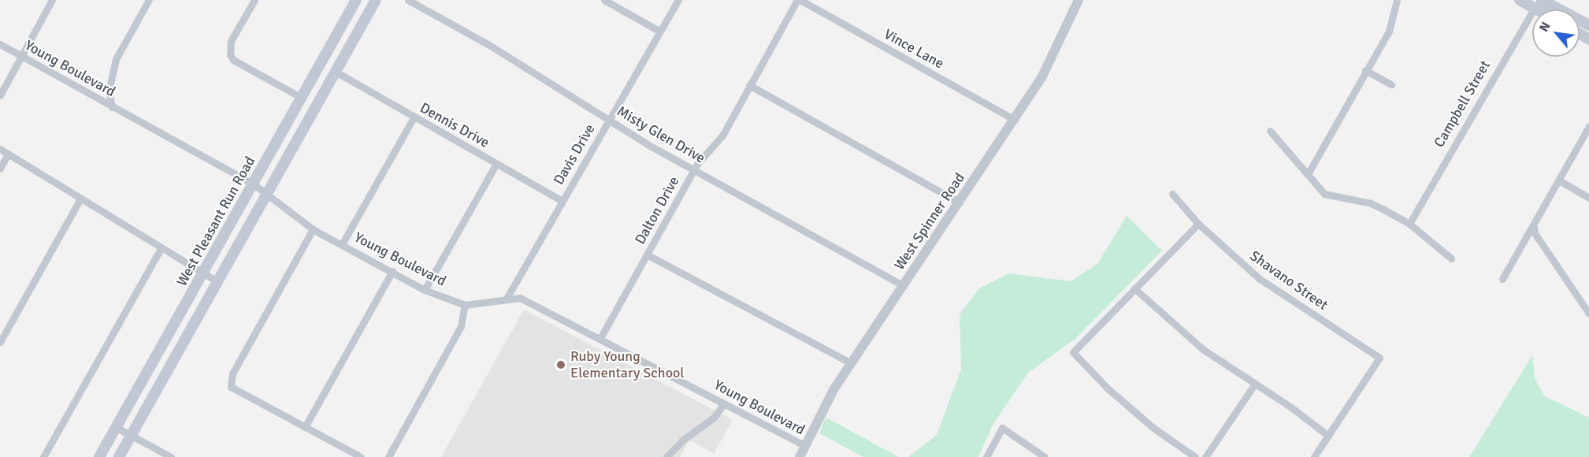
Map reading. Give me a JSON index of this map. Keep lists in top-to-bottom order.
{
  "streets": {
    "main road": ["West Pleasant Run Road"],
    "street": [
      "Vince Lane",
      "Young Boulevard",
      "Campbell Street",
      "Dennis Drive",
      "Misty Glen Drive",
      "Davis Drive",
      "Dalton Drive",
      "West Spinner Road",
      "Shavano Street"
    ]
  },
  "crossings": [
    ["Vince Lane", "Dalton Drive"],
    ["Vince Lane", "West Spinner Road"],
    ["Young Boulevard", "Davis Drive"],
    ["Young Boulevard", "Dalton Drive"],
    ["Young Boulevard", "West Pleasant Run Road"],
    ["Young Boulevard", "West Spinner Road"],
    ["Dennis Drive", "Davis Drive"],
    ["Misty Glen Drive", "Davis Drive"],
    ["Misty Glen Drive", "Dalton Drive"],
    ["Misty Glen Drive", "West Spinner Road"]
  ],
  "places": ["Ruby Young Elementary School"],
  "north": "top left"
}
